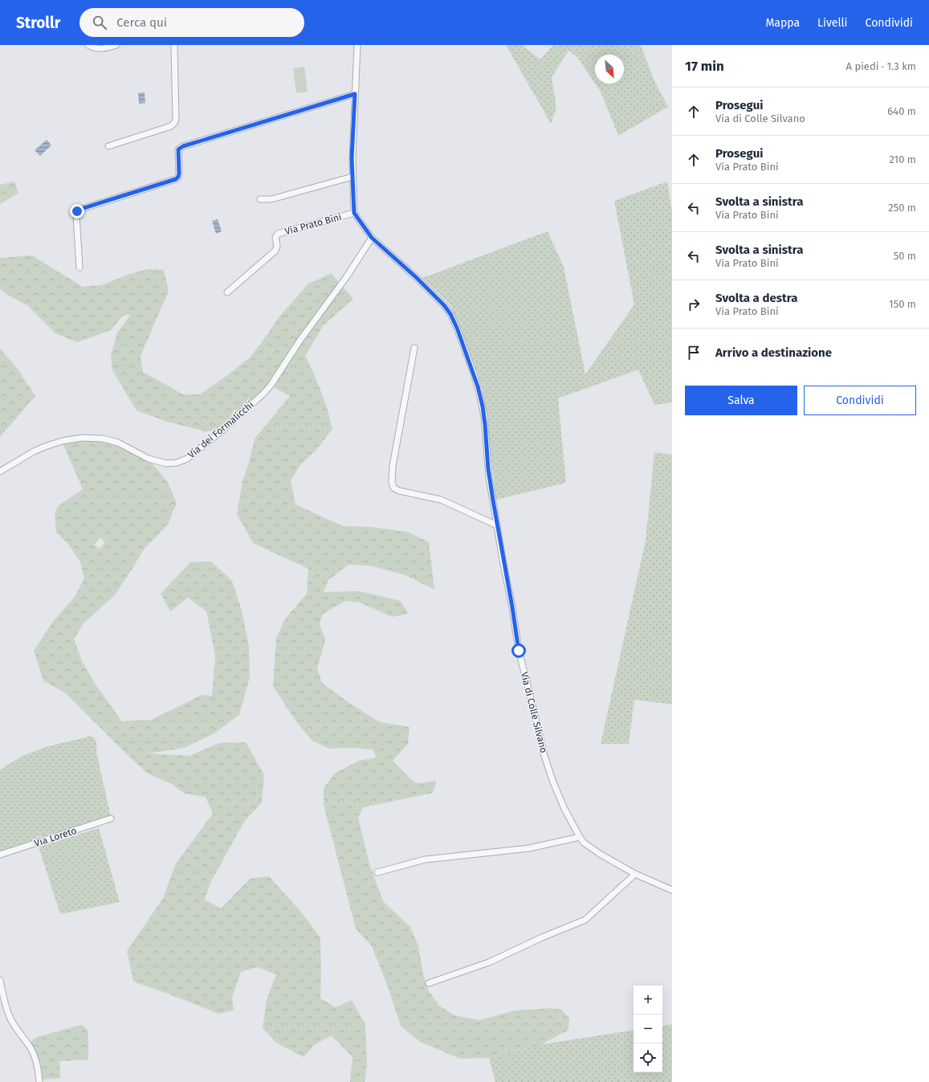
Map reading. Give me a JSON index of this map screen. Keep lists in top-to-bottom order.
{
  "streets": {
    "street": [
      "Via Prato Bini",
      "Via dei Formalicchi",
      "Via di Colle Silvano",
      "Via Loreto"
    ]
  },
  "crossings": [
    ["Via Prato Bini", "Via dei Formalicchi"],
    ["Via Prato Bini", "Via di Colle Silvano"],
    ["Via dei Formalicchi", "Via di Colle Silvano"]
  ],
  "north": "bottom right",
  "page": {
    "header": "Strollr",
    "search": "Cerca qui",
    "nav": ["Mappa", "Livelli", "Condividi"],
    "heading": ["17 min", "A piedi · 1.3 km"],
    "list": [
      ["Prosegui", "Via di Colle Silvano", "640 m"],
      ["Prosegui", "Via Prato Bini", "210 m"],
      ["Svolta a sinistra", "Via Prato Bini", "250 m"],
      ["Svolta a sinistra", "Via Prato Bini", "50 m"],
      ["Svolta a destra", "Via Prato Bini", "150 m"],
      "Arrivo a destinazione"
    ],
    "buttons": ["Salva", "Condividi"],
    "map_buttons": ["+", "−"]
  }
}
